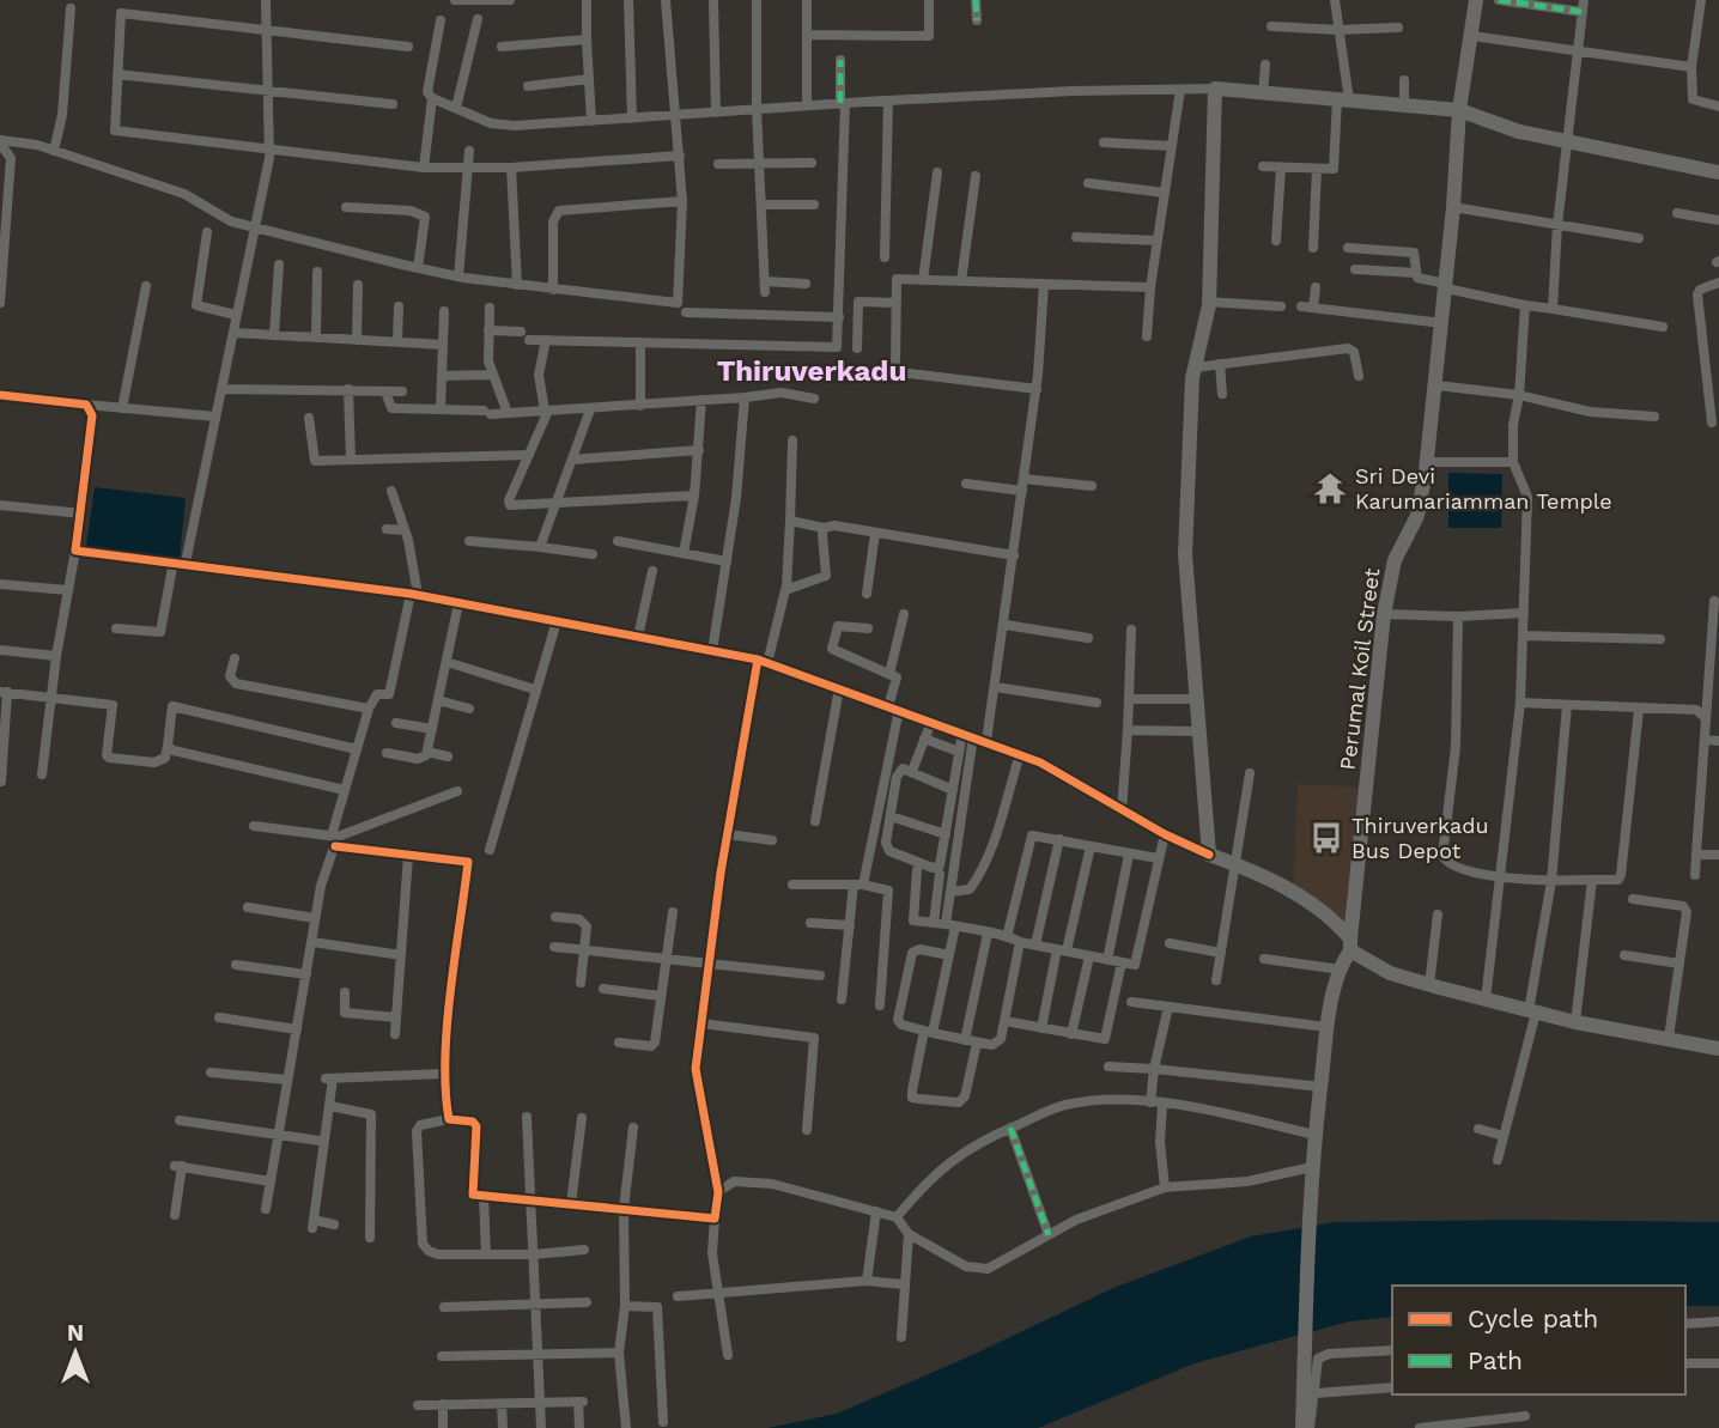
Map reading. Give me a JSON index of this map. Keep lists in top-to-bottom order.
{
  "streets": {
    "main road": ["Perumal Koil Street"]
  },
  "districts": ["Thiruverkadu"],
  "places": {
    "temple": ["Sri Devi Karumariamman Temple"],
    "bus stop": ["Thiruverkadu Bus Depot"]
  },
  "legend": ["Cycle path", "Path"],
  "north": "top"
}
